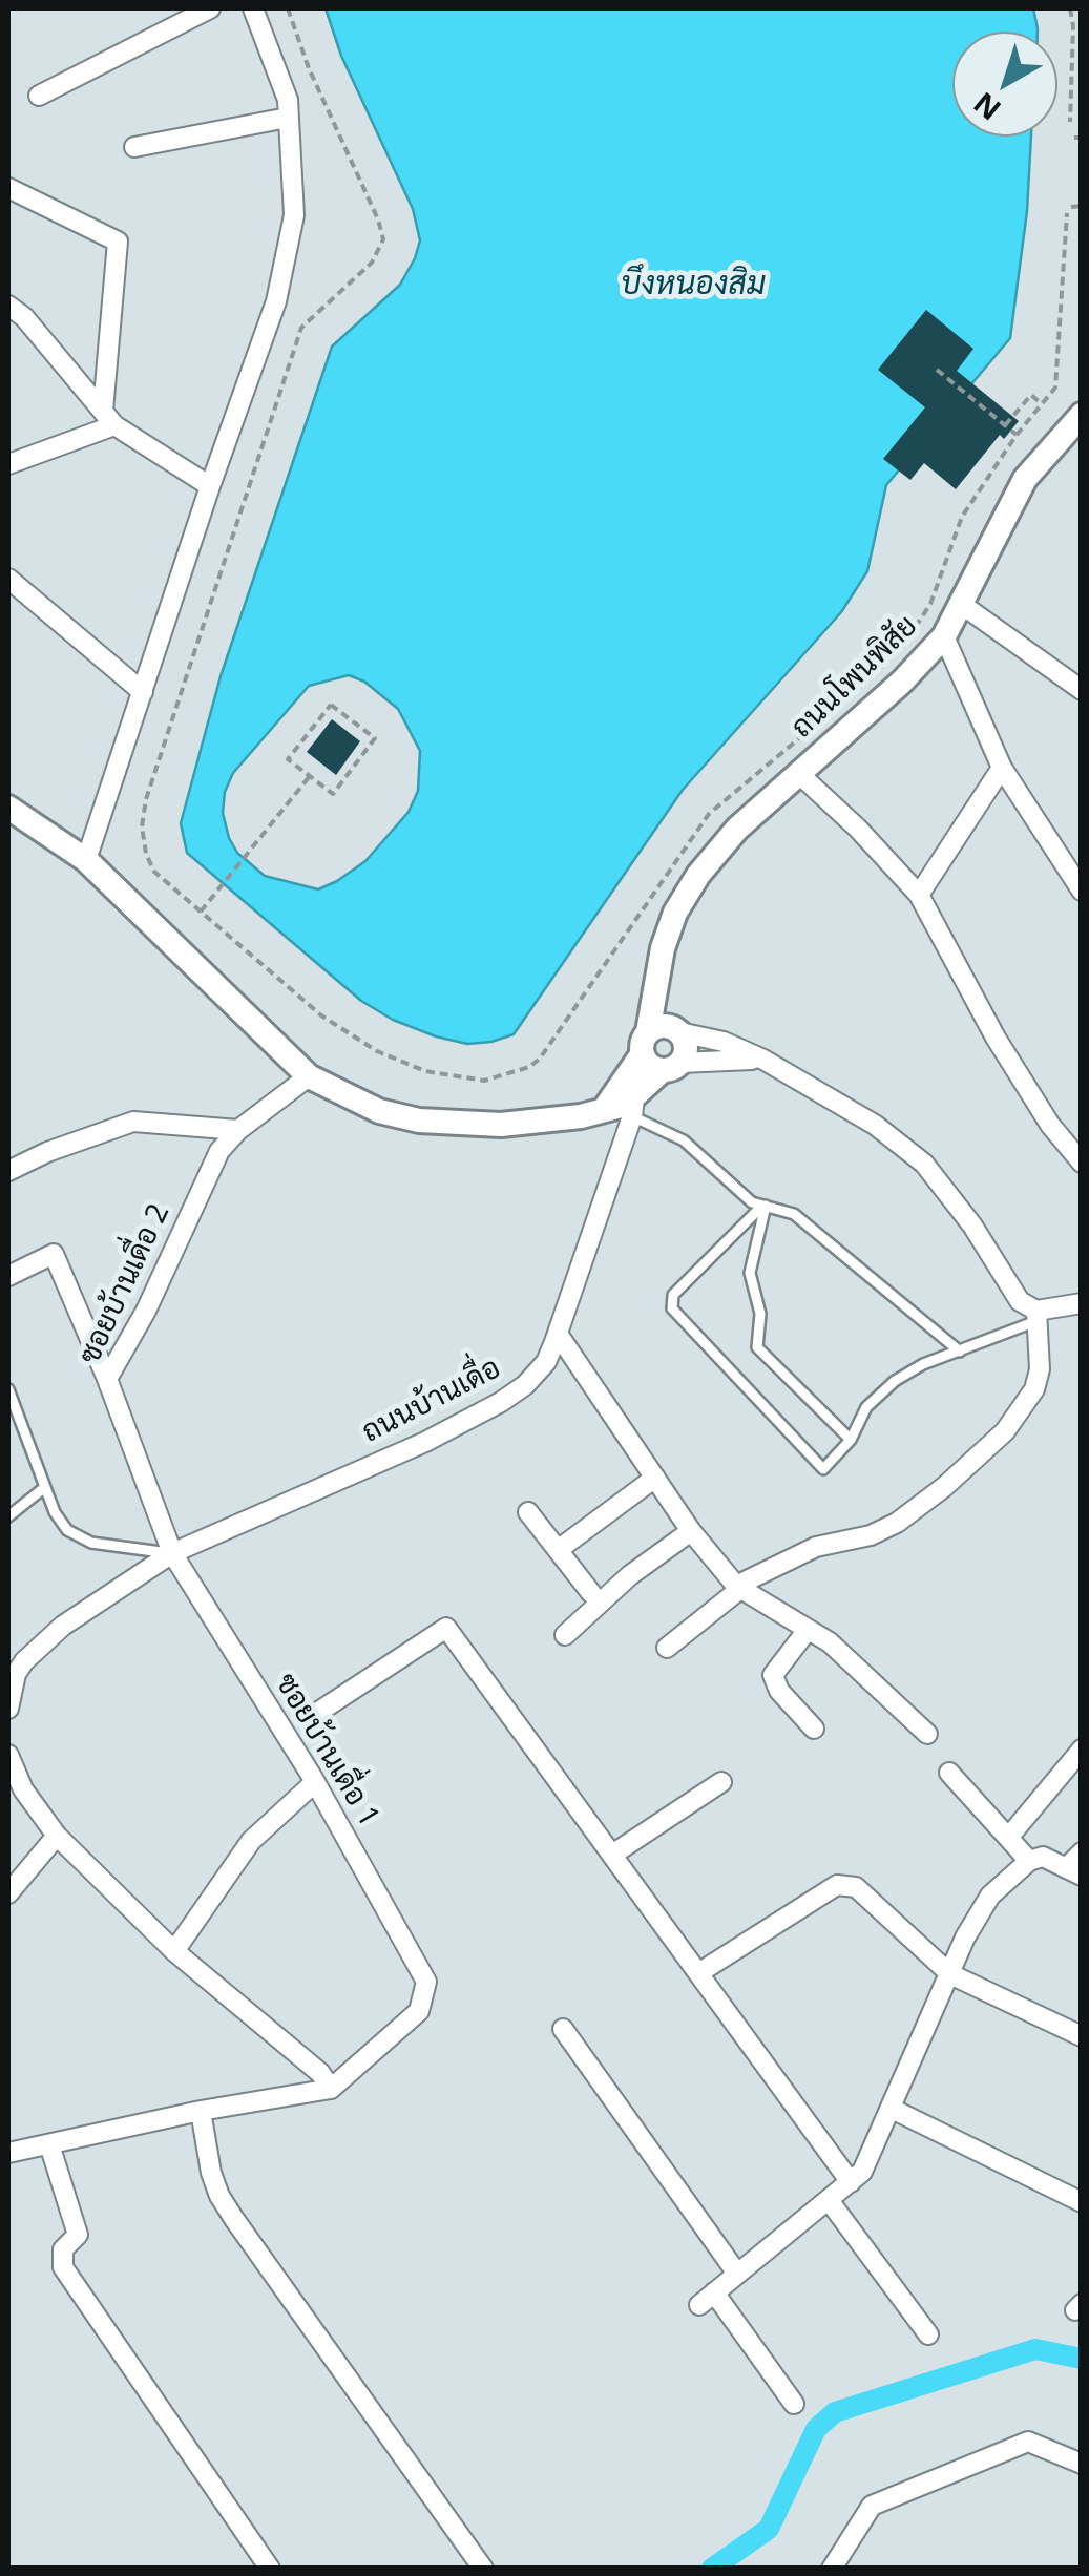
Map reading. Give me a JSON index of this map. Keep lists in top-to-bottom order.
{
  "streets": {
    "street": [
      "ถนนโพนพิสัย",
      "ซอยบ้านเดื่อ 2",
      "ถนนบ้านเดื่อ",
      "ซอยบ้านเดื่อ 1"
    ]
  },
  "crossings": [
    ["ถนนโพนพิสัย", "ถนนบ้านเดื่อ"],
    ["ซอยบ้านเดื่อ 2", "ถนนบ้านเดื่อ"],
    ["ซอยบ้านเดื่อ 2", "ซอยบ้านเดื่อ 1"],
    ["ถนนบ้านเดื่อ", "ซอยบ้านเดื่อ 1"]
  ],
  "water": ["บึงหนองสิม"],
  "north": "bottom left"
}
